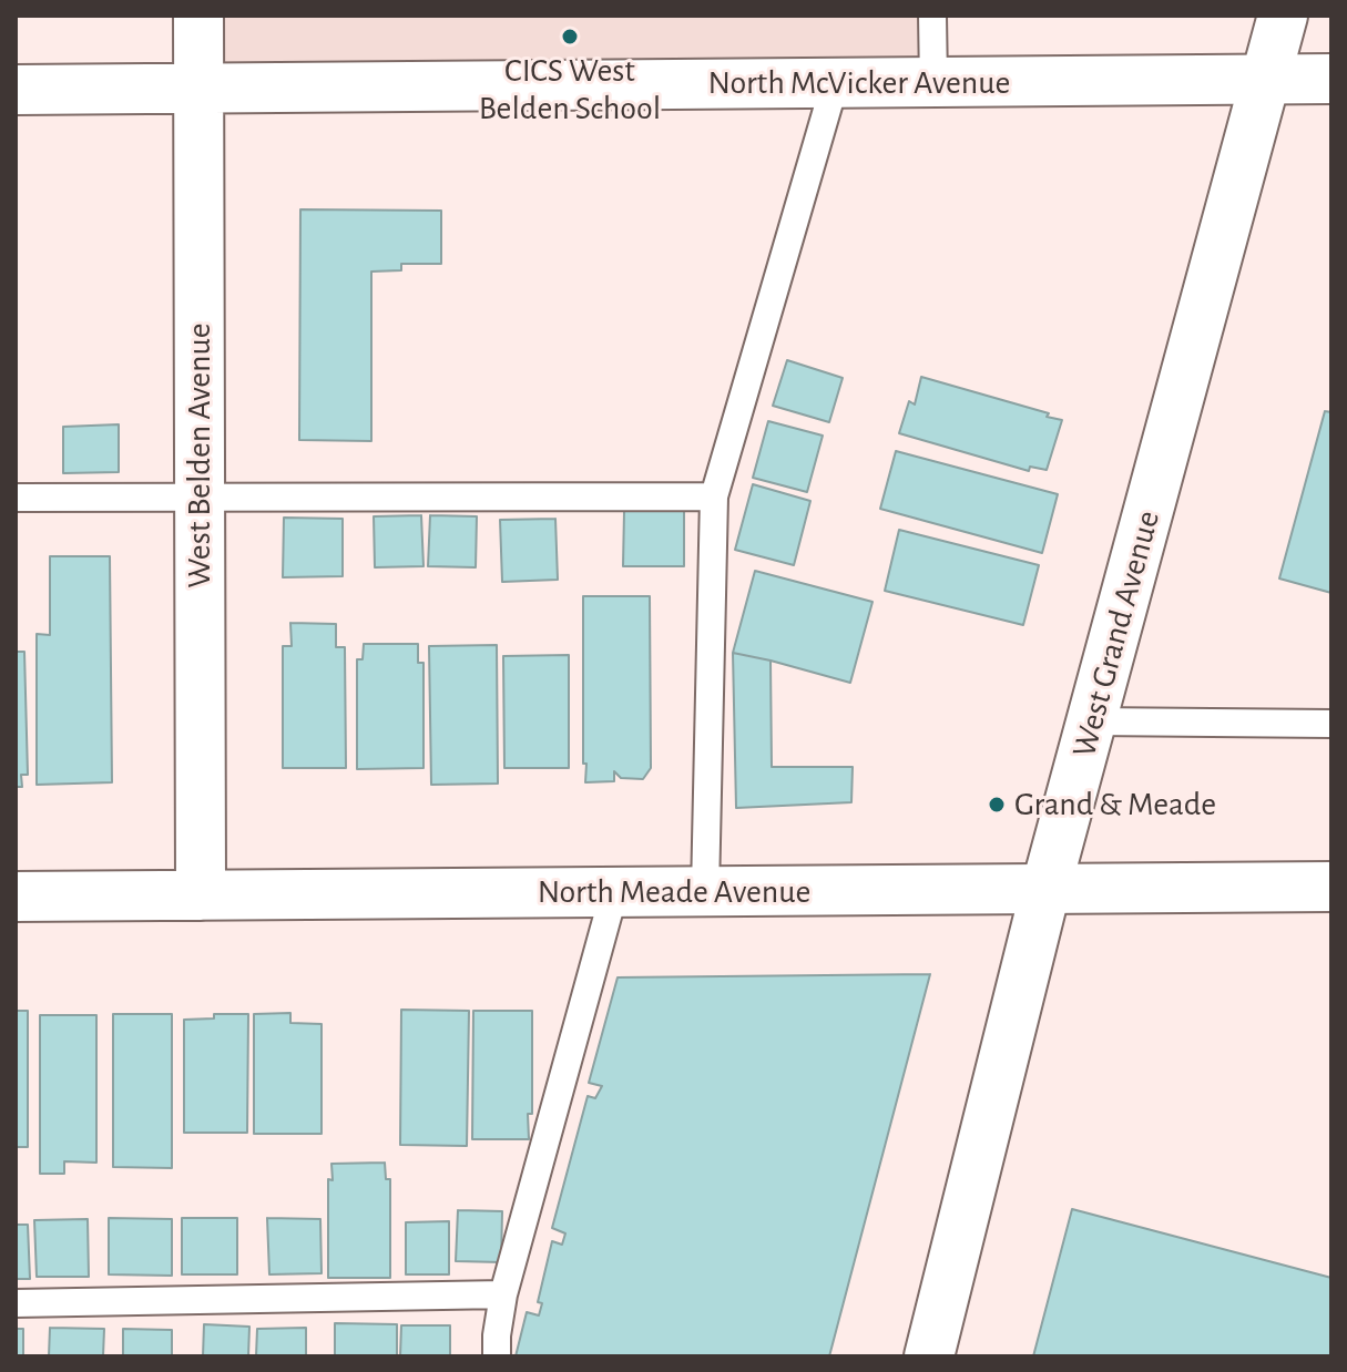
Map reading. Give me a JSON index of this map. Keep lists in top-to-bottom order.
{
  "streets": {
    "street": [
      "North McVicker Avenue",
      "West Belden Avenue",
      "West Grand Avenue",
      "North Meade Avenue"
    ]
  },
  "crossings": [
    ["North McVicker Avenue", "West Belden Avenue"],
    ["North McVicker Avenue", "West Grand Avenue"],
    ["West Belden Avenue", "North Meade Avenue"],
    ["West Grand Avenue", "North Meade Avenue"]
  ],
  "places": ["CICS West Belden School", "Grand & Meade"]
}
